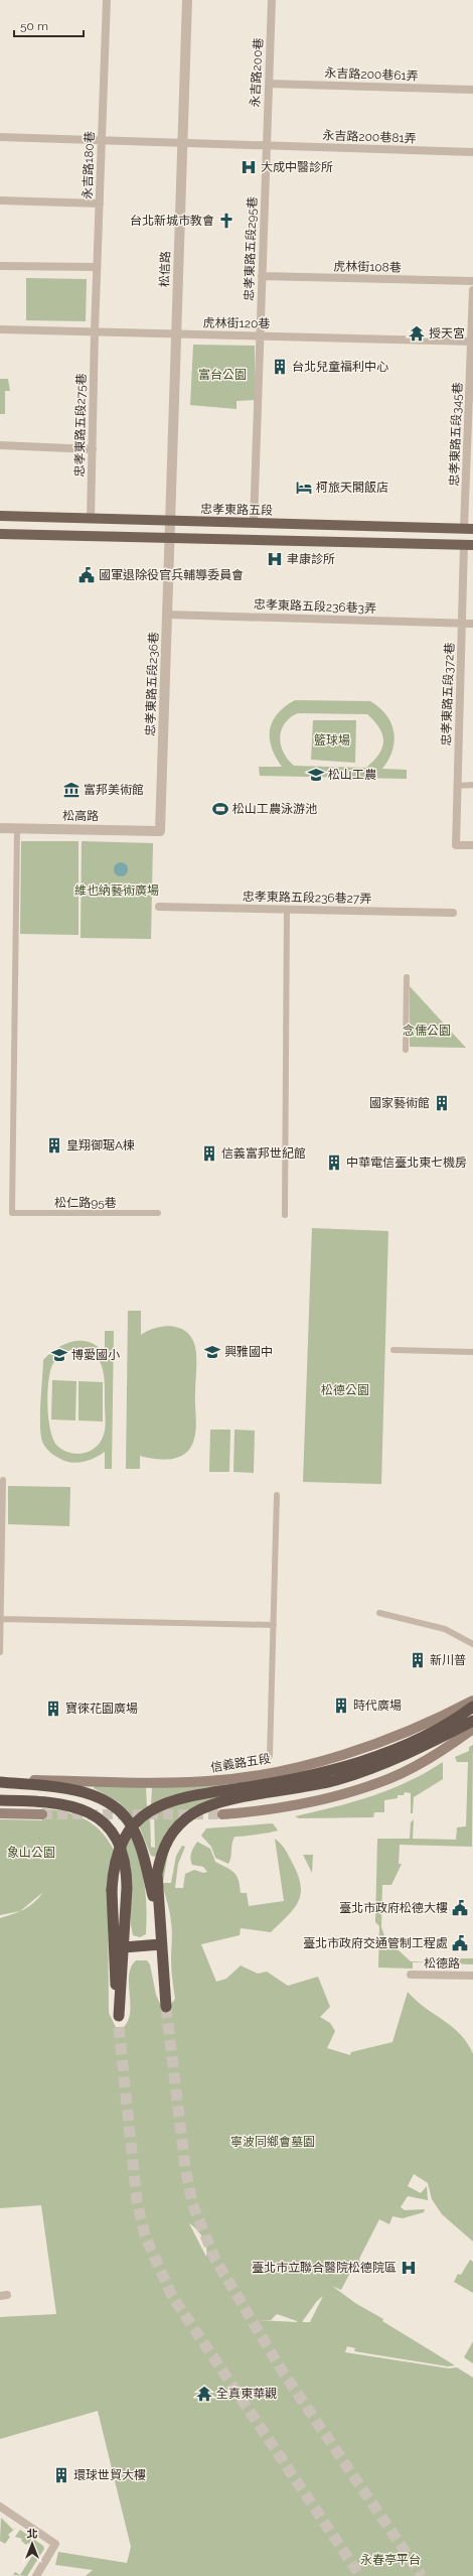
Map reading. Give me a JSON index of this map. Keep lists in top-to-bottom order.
{
  "streets": {
    "main road": ["忠孝東路五段", "信義路五段"],
    "street": [
      "永吉路200巷",
      "永吉路200巷61弄",
      "永吉路200巷81弄",
      "永吉路180巷",
      "忠孝東路五段295巷",
      "虎林街108巷",
      "松信路",
      "虎林街120巷",
      "忠孝東路五段275巷",
      "忠孝東路五段345巷",
      "忠孝東路五段236巷3弄",
      "忠孝東路五段236巷",
      "忠孝東路五段372巷",
      "松高路",
      "忠孝東路五段236巷27弄",
      "松仁路95巷",
      "松德路"
    ]
  },
  "crossings": [
    ["永吉路200巷", "永吉路200巷61弄"],
    ["永吉路200巷", "永吉路200巷81弄"],
    ["永吉路200巷", "忠孝東路五段295巷"],
    ["永吉路200巷81弄", "永吉路180巷"],
    ["永吉路200巷81弄", "忠孝東路五段295巷"],
    ["永吉路200巷81弄", "松信路"],
    ["永吉路180巷", "虎林街120巷"],
    ["永吉路180巷", "忠孝東路五段275巷"],
    ["忠孝東路五段295巷", "虎林街108巷"],
    ["忠孝東路五段295巷", "虎林街120巷"],
    ["忠孝東路五段295巷", "忠孝東路五段"],
    ["松信路", "虎林街120巷"],
    ["松信路", "忠孝東路五段"],
    ["松信路", "忠孝東路五段236巷"],
    ["虎林街120巷", "忠孝東路五段275巷"],
    ["虎林街120巷", "忠孝東路五段345巷"],
    ["忠孝東路五段275巷", "忠孝東路五段"],
    ["忠孝東路五段345巷", "忠孝東路五段"],
    ["忠孝東路五段236巷3弄", "忠孝東路五段236巷"],
    ["忠孝東路五段236巷3弄", "忠孝東路五段372巷"],
    ["忠孝東路五段236巷", "松高路"],
    ["松高路", "松仁路95巷"]
  ],
  "parks": [
    "富台公園",
    "籃球場",
    "維也納藝術廣場",
    "念儒公園",
    "松德公園",
    "象山公園",
    "寧波同鄉會墓園",
    "永春亭平台"
  ],
  "places": {
    "hospital": ["大成中醫診所", "聿康診所", "臺北市立聯合醫院松德院區"],
    "church": ["台北新城市教會"],
    "temple": ["授天宮", "全真東華觀"],
    "building": [
      "台北兒童福利中心",
      "國家藝術館",
      "皇翔御琚A棟",
      "信義富邦世紀館",
      "中華電信臺北東七機房",
      "新川普",
      "時代廣場",
      "寶徠花園廣場",
      "環球世貿大樓"
    ],
    "hotel": ["柯旅天閣飯店"],
    "public building": ["國軍退除役官兵輔導委員會", "臺北市政府松德大樓", "臺北市政府交通管制工程處"],
    "school or university": ["松山工農", "興雅國中", "博愛國小"],
    "museum": ["富邦美術館"],
    "sports": ["松山工農泳游池"]
  },
  "scale_bar": "50 m",
  "north": "top"
}
